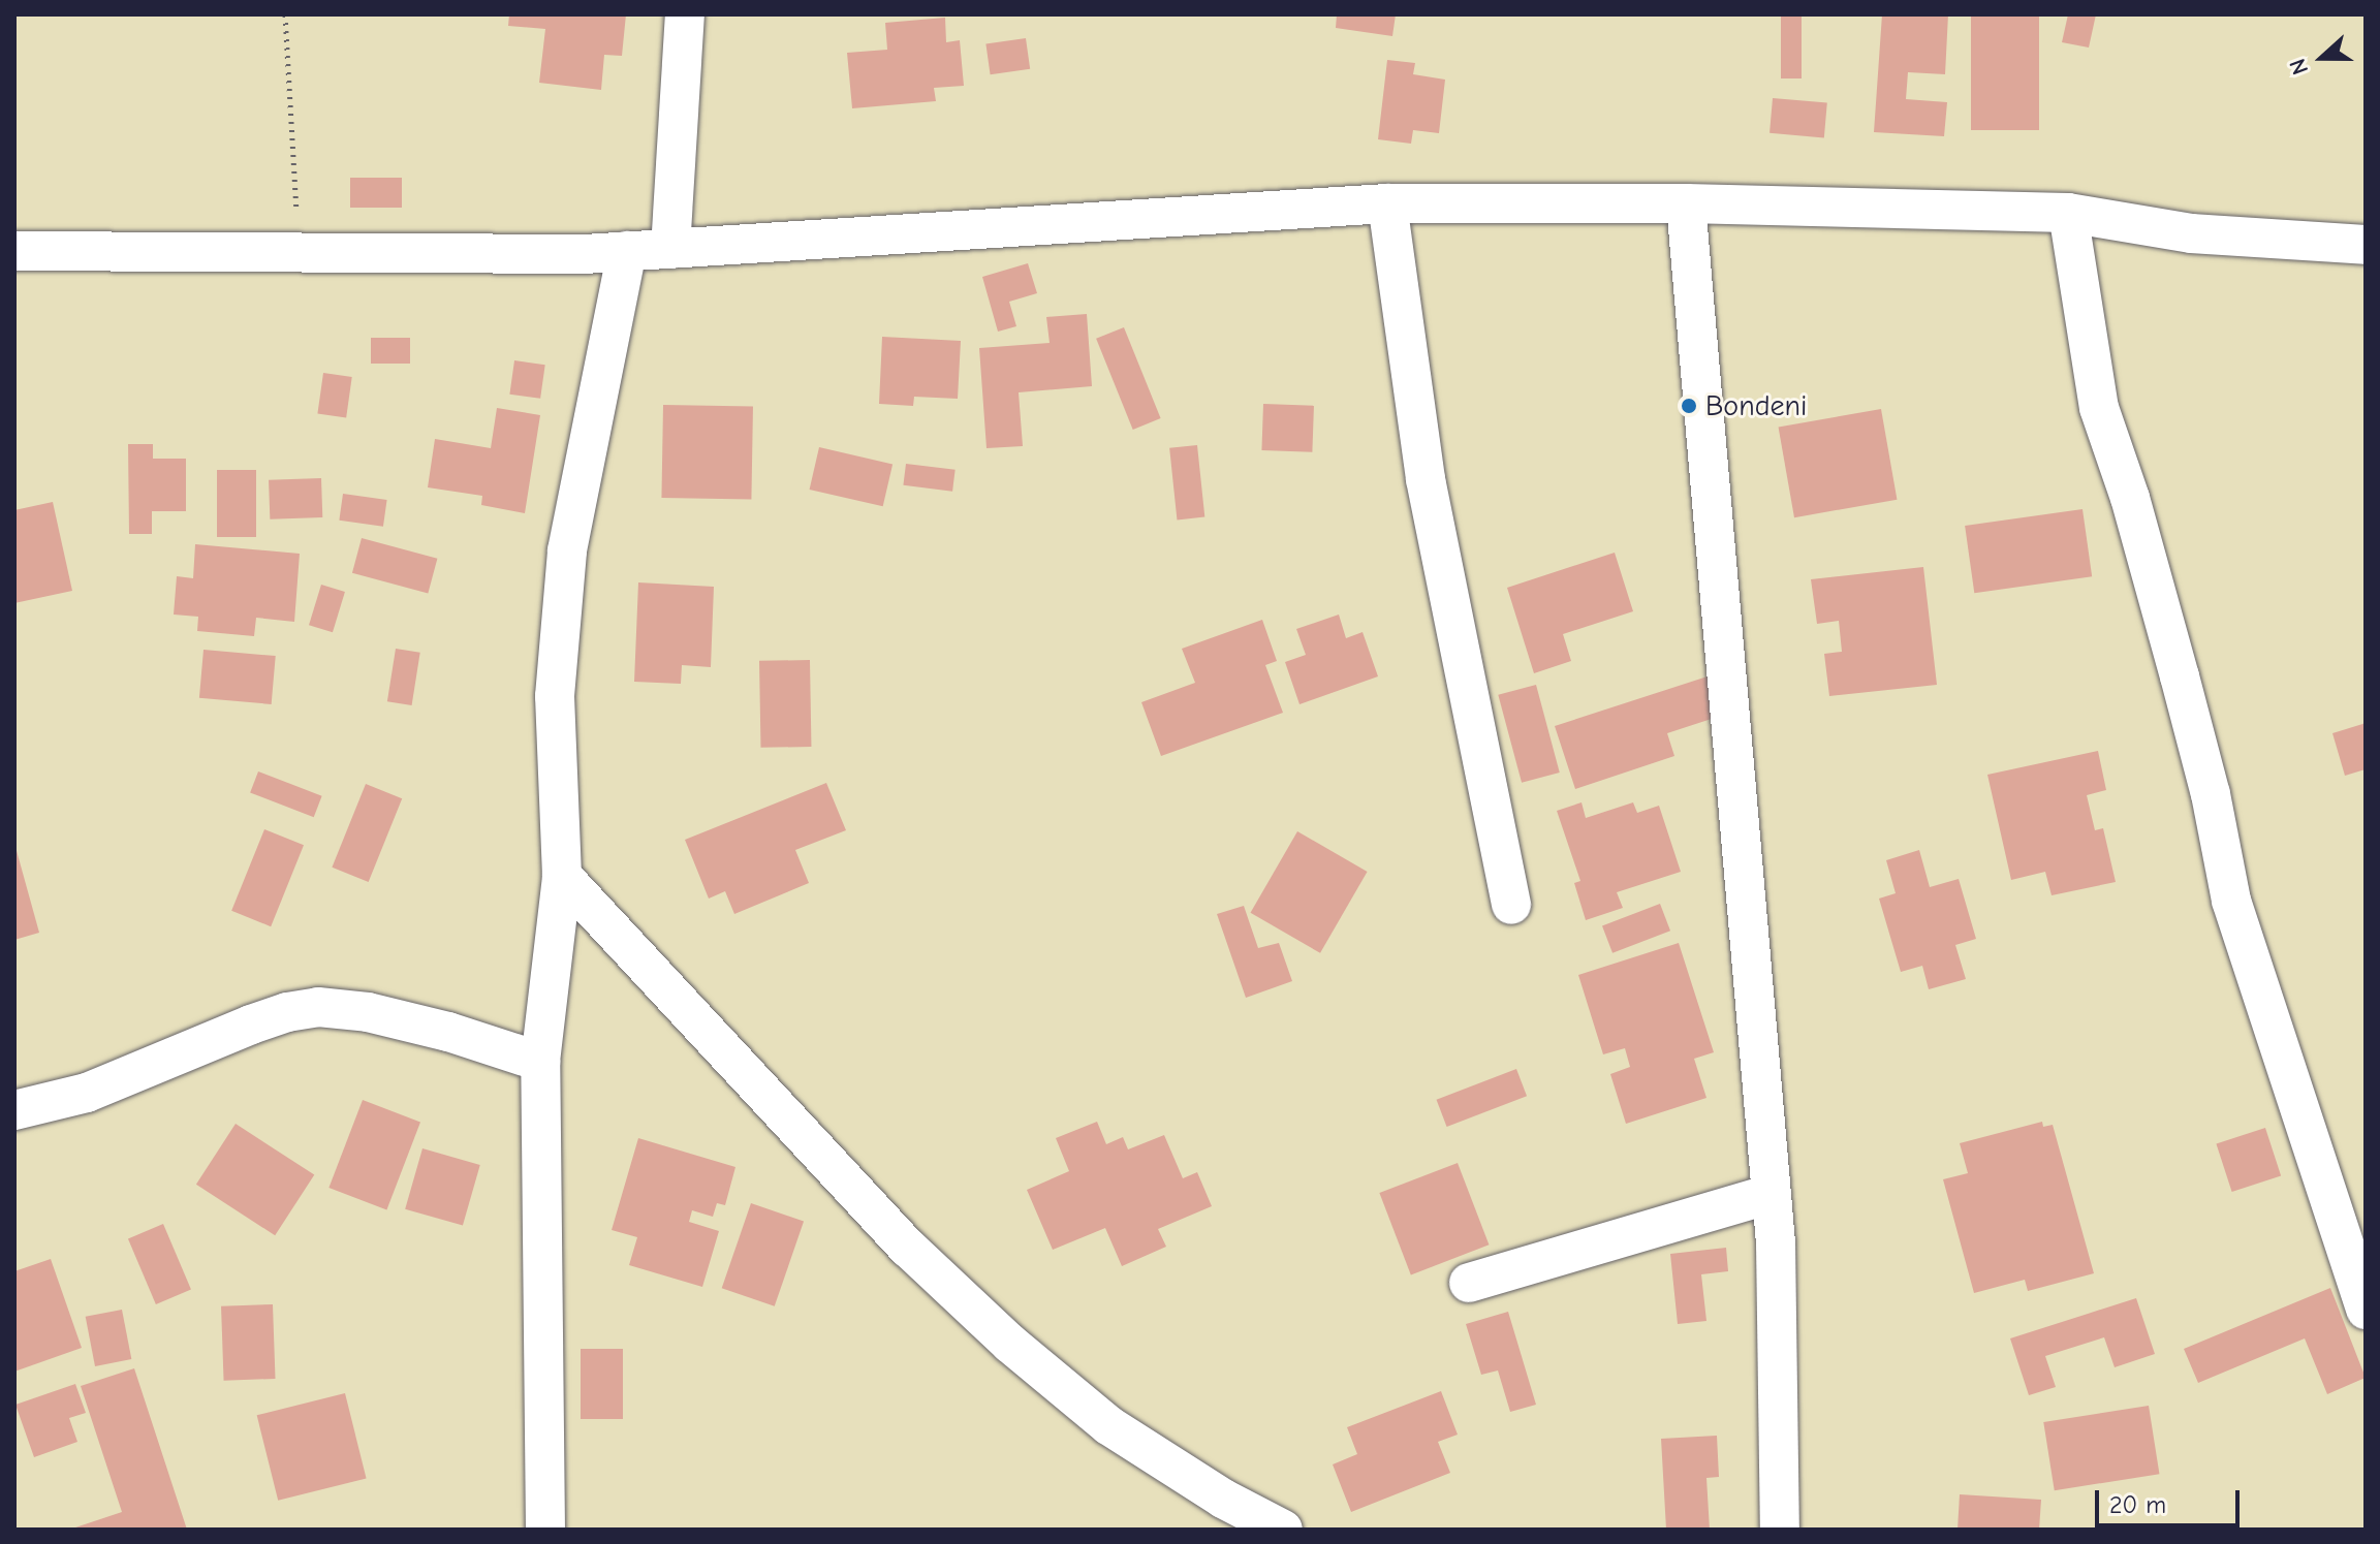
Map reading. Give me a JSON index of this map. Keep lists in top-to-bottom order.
{
  "places": ["Bondeni"],
  "scale_bar": "20 m",
  "north": "left"
}
